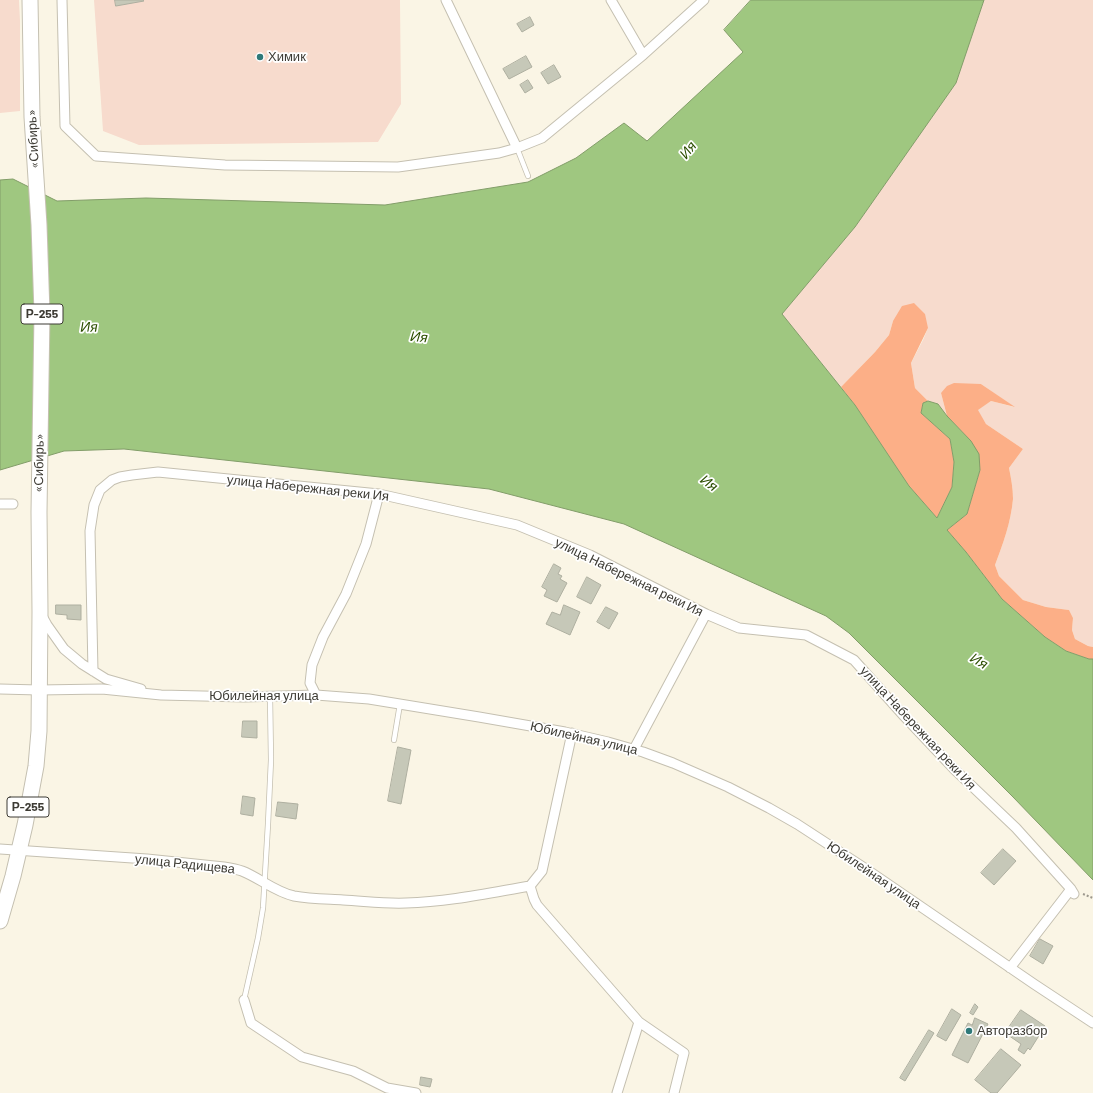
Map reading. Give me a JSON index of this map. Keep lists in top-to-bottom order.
{
  "streets": {
    "highway": ["«Сибирь»", "Р-255"],
    "street": ["улица Набережная реки Ия", "Юбилейная улица", "улица Радищева"]
  },
  "crossings": [
    ["«Сибирь»", "Юбилейная улица"],
    ["«Сибирь»", "улица Радищева"],
    ["улица Набережная реки Ия", "Юбилейная улица"]
  ],
  "water": ["Ия"],
  "places": ["Химик", "Авторазбор"]
}
